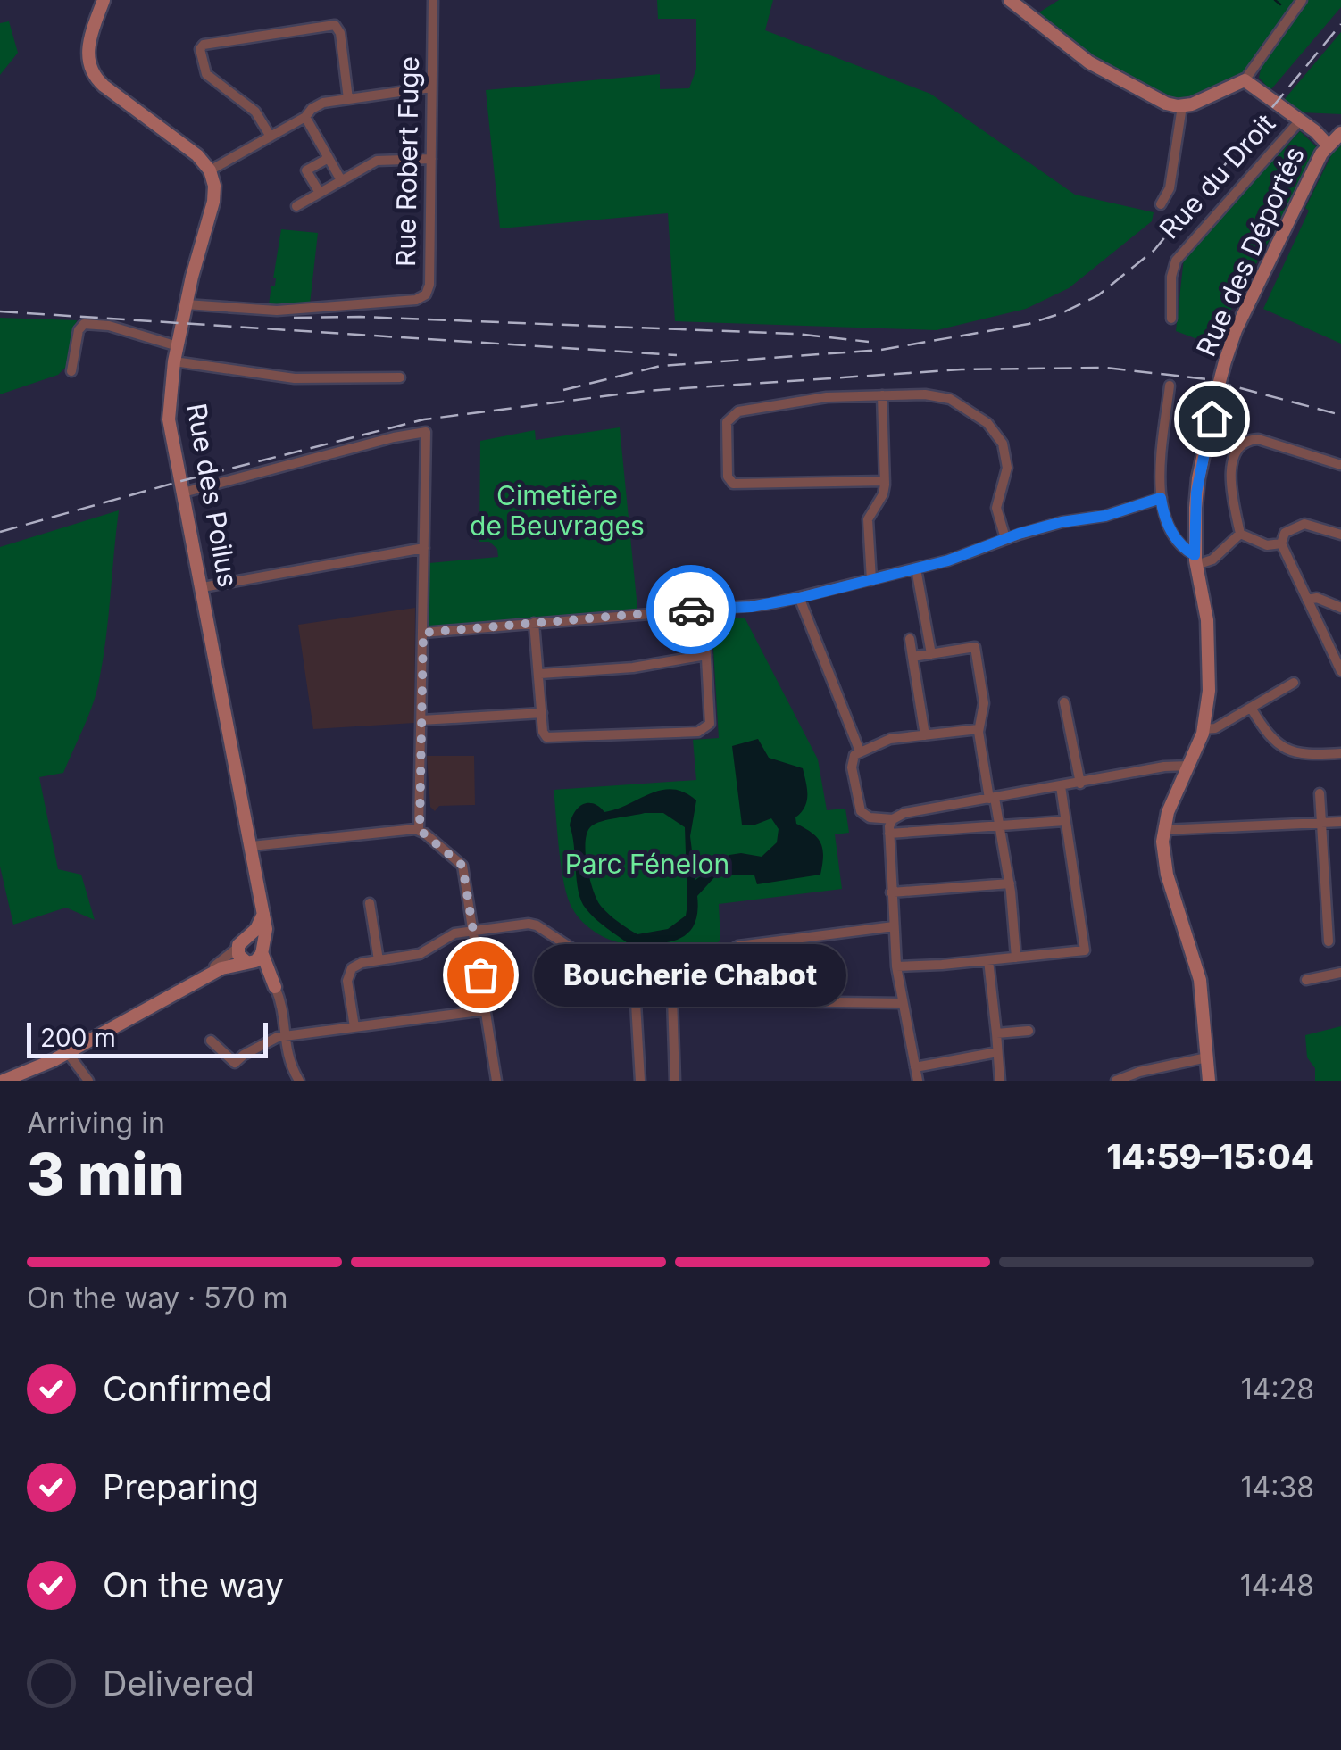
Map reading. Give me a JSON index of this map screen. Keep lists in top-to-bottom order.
{
  "streets": {
    "street": [
      "Rue Robert Fuge",
      "Rue du Droit",
      "Rue des Déportés",
      "Rue des Poilus"
    ]
  },
  "crossings": [
    ["Rue Robert Fuge", "Rue des Poilus"],
    ["Rue du Droit", "Rue des Déportés"]
  ],
  "parks": ["Cimetière de Beuvrages", "Parc Fénelon"],
  "places": ["Boucherie Chabot"],
  "scale_bar": "200 m",
  "page": {
    "bubble": "Boucherie Chabot",
    "scale": "200 m",
    "heading": ["3 min", "Arriving in", "14:59–15:04"],
    "bar": "On the way · 570 m",
    "list": [
      ["Confirmed", "14:28"],
      ["Preparing", "14:38"],
      ["On the way", "14:48"],
      "Delivered"
    ]
  }
}
